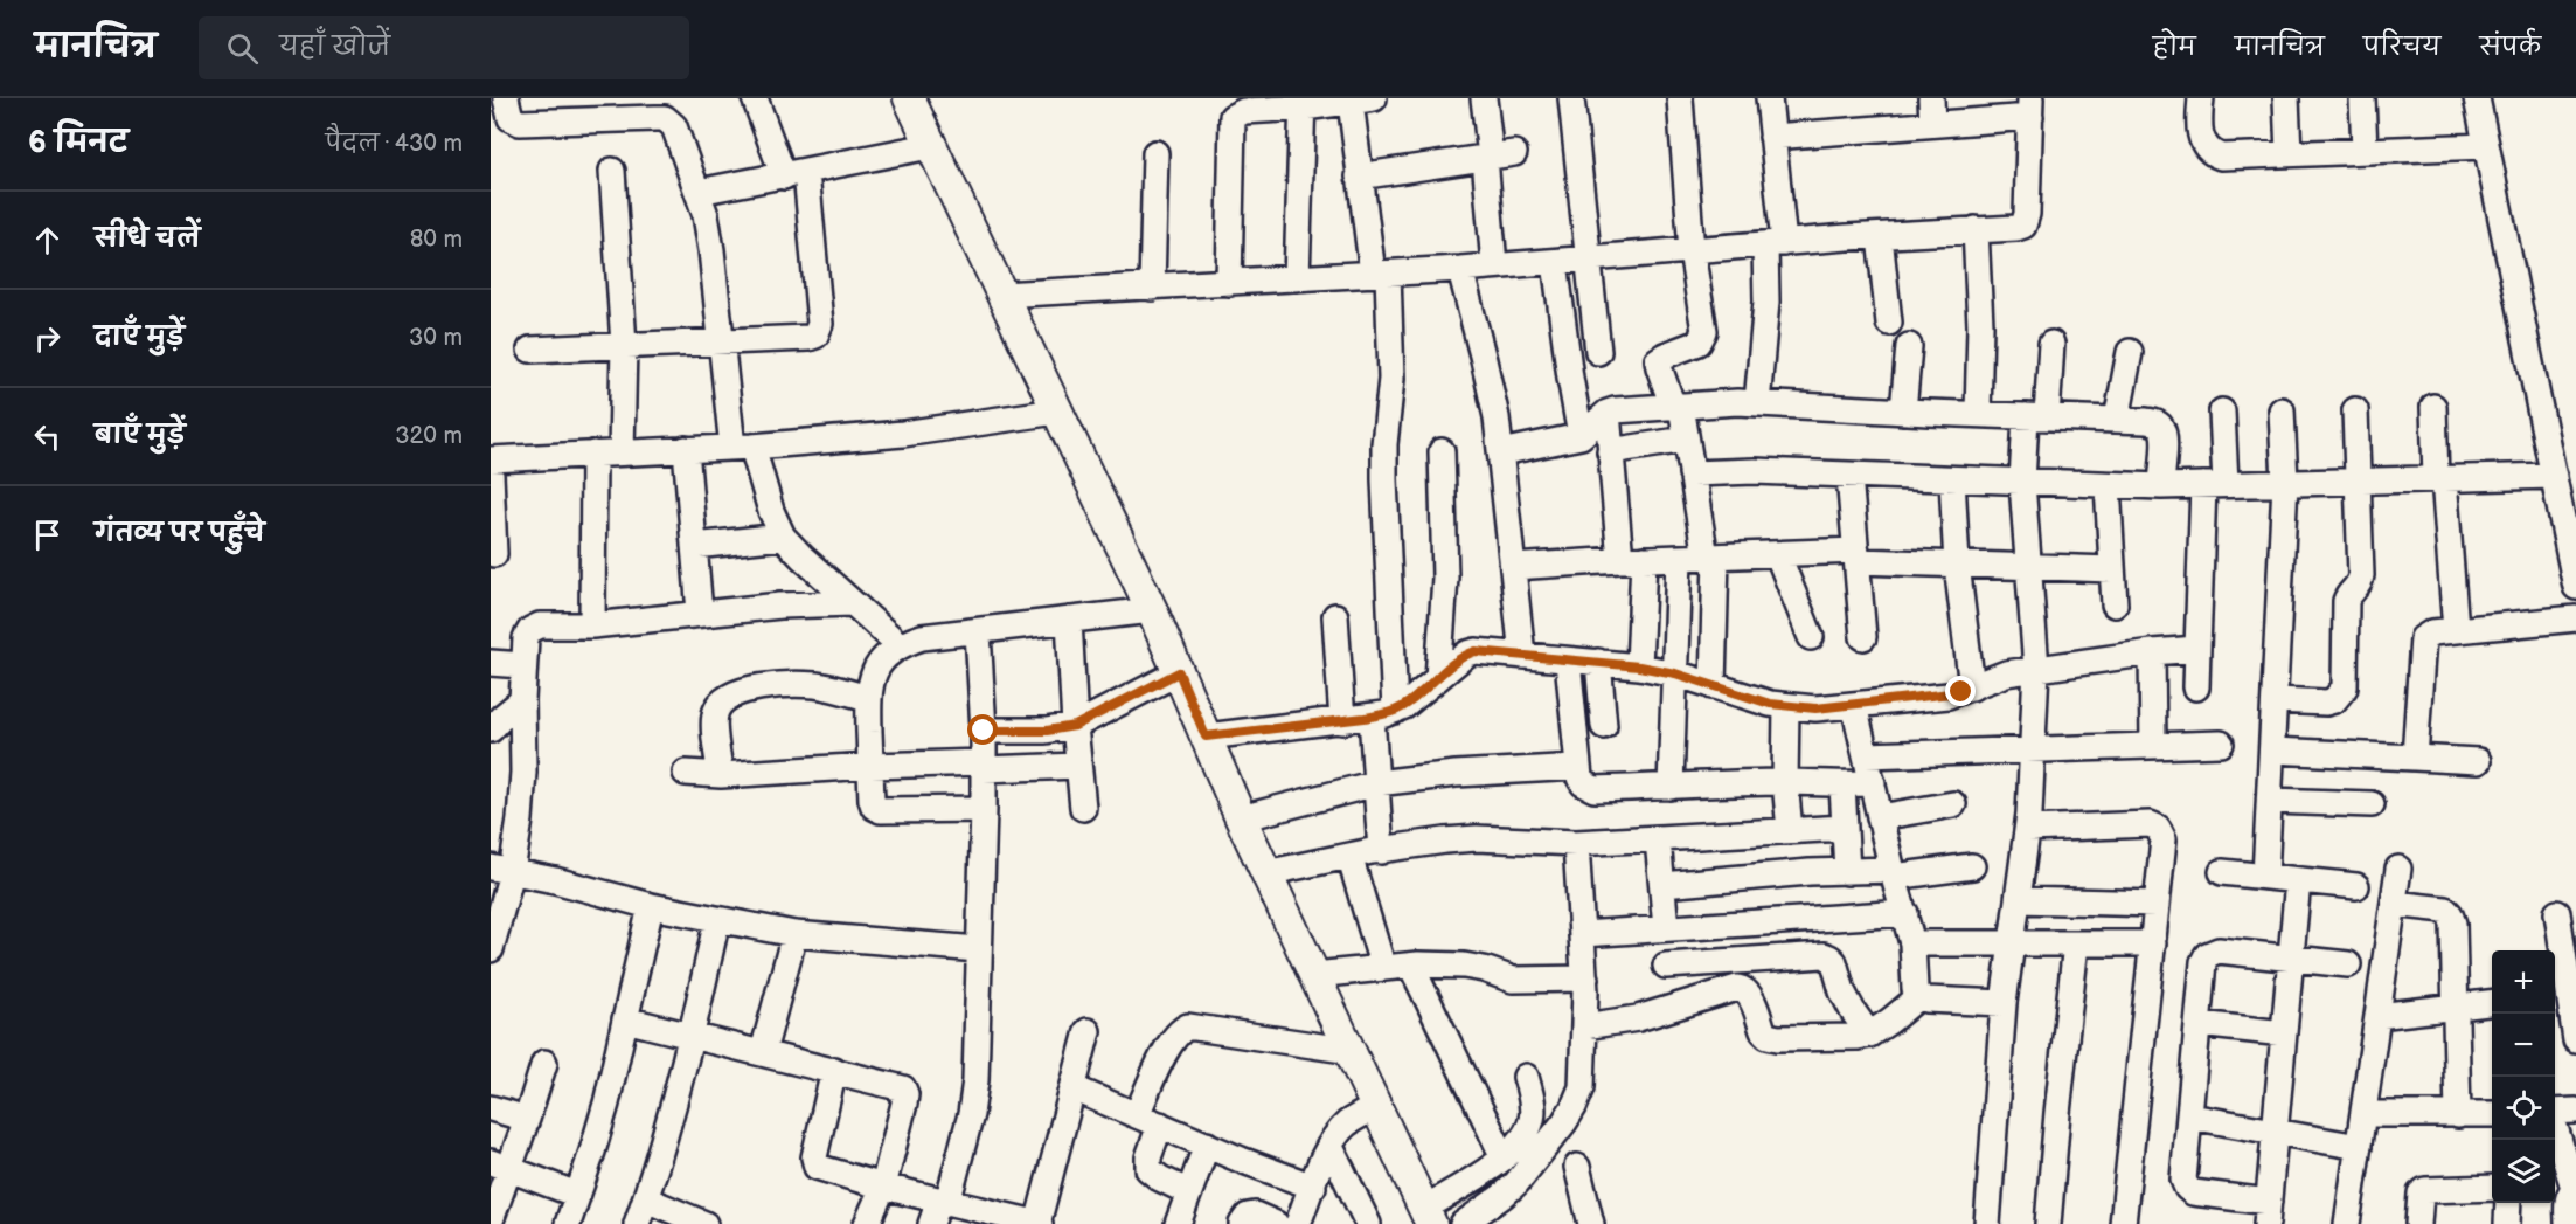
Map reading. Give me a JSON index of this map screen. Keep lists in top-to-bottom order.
{
  "page": {
    "header": "मानचित्र",
    "search": "यहाँ खोजें",
    "nav": [
      "होम",
      "मानचित्र",
      "परिचय",
      "संपर्क"
    ],
    "heading": ["6 मिनट", "पैदल · 430 m"],
    "list": [
      ["सीधे चलें", "80 m"],
      ["दाएँ मुड़ें", "30 m"],
      ["बाएँ मुड़ें", "320 m"],
      "गंतव्य पर पहुँचे"
    ],
    "map_buttons": ["+", "−"]
  }
}
